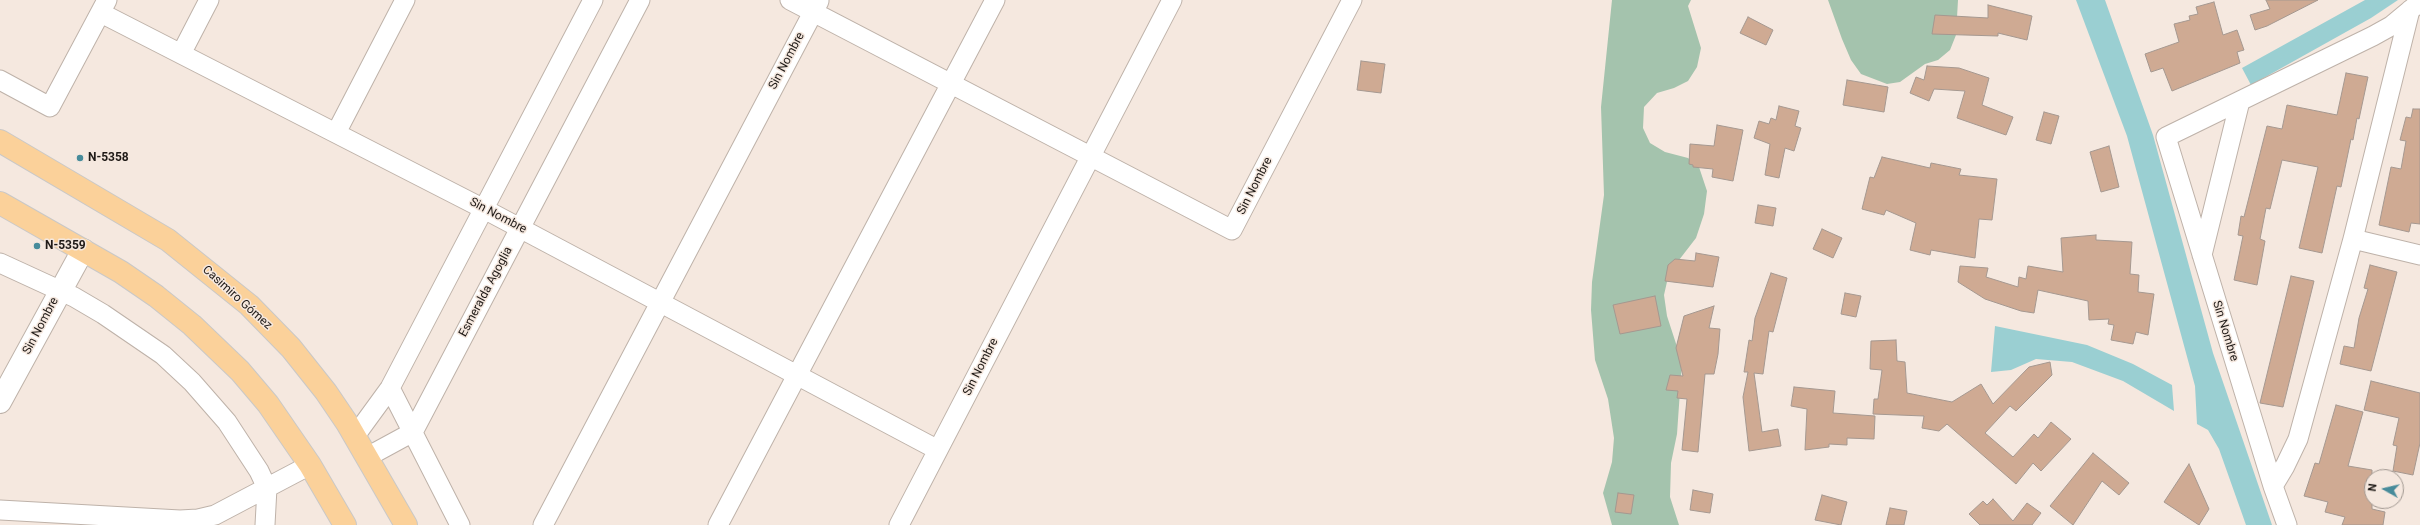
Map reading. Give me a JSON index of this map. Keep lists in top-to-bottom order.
{
  "streets": {
    "main road": ["Casimiro Gómez"],
    "street": ["Sin Nombre", "Esmeralda Agoglia"]
  },
  "crossings": [
    ["Sin Nombre", "Esmeralda Agoglia"]
  ],
  "places": ["N-5358", "N-5359"],
  "north": "left"
}
